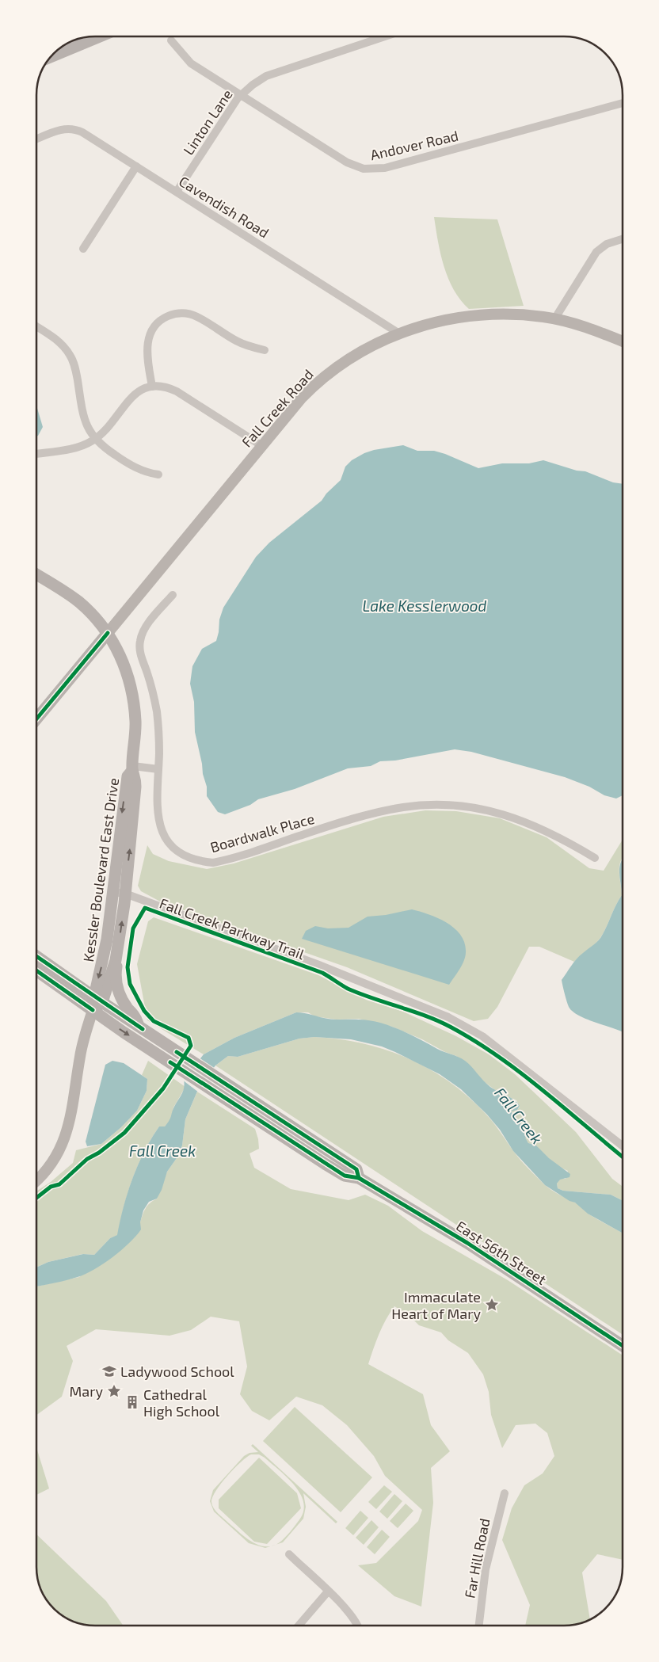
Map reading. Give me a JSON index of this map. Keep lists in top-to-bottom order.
{
  "streets": {
    "main road": ["Fall Creek Road", "Kessler Boulevard East Drive", "East 56th Street"],
    "street": [
      "Linton Lane",
      "Andover Road",
      "Cavendish Road",
      "Boardwalk Place",
      "Far Hill Road"
    ],
    "cycle path": ["Fall Creek Parkway Trail"]
  },
  "crossings": [
    ["Linton Lane", "Andover Road"],
    ["Linton Lane", "Cavendish Road"],
    ["Cavendish Road", "Fall Creek Road"],
    ["Fall Creek Road", "Kessler Boulevard East Drive"],
    ["Boardwalk Place", "Kessler Boulevard East Drive"],
    ["Kessler Boulevard East Drive", "East 56th Street"]
  ],
  "water": ["Lake Kesslerwood", "Fall Creek"],
  "places": {
    "place": ["Immaculate Heart of Mary", "Mary"],
    "school or university": ["Ladywood School"],
    "building": ["Cathedral High School"]
  }
}
